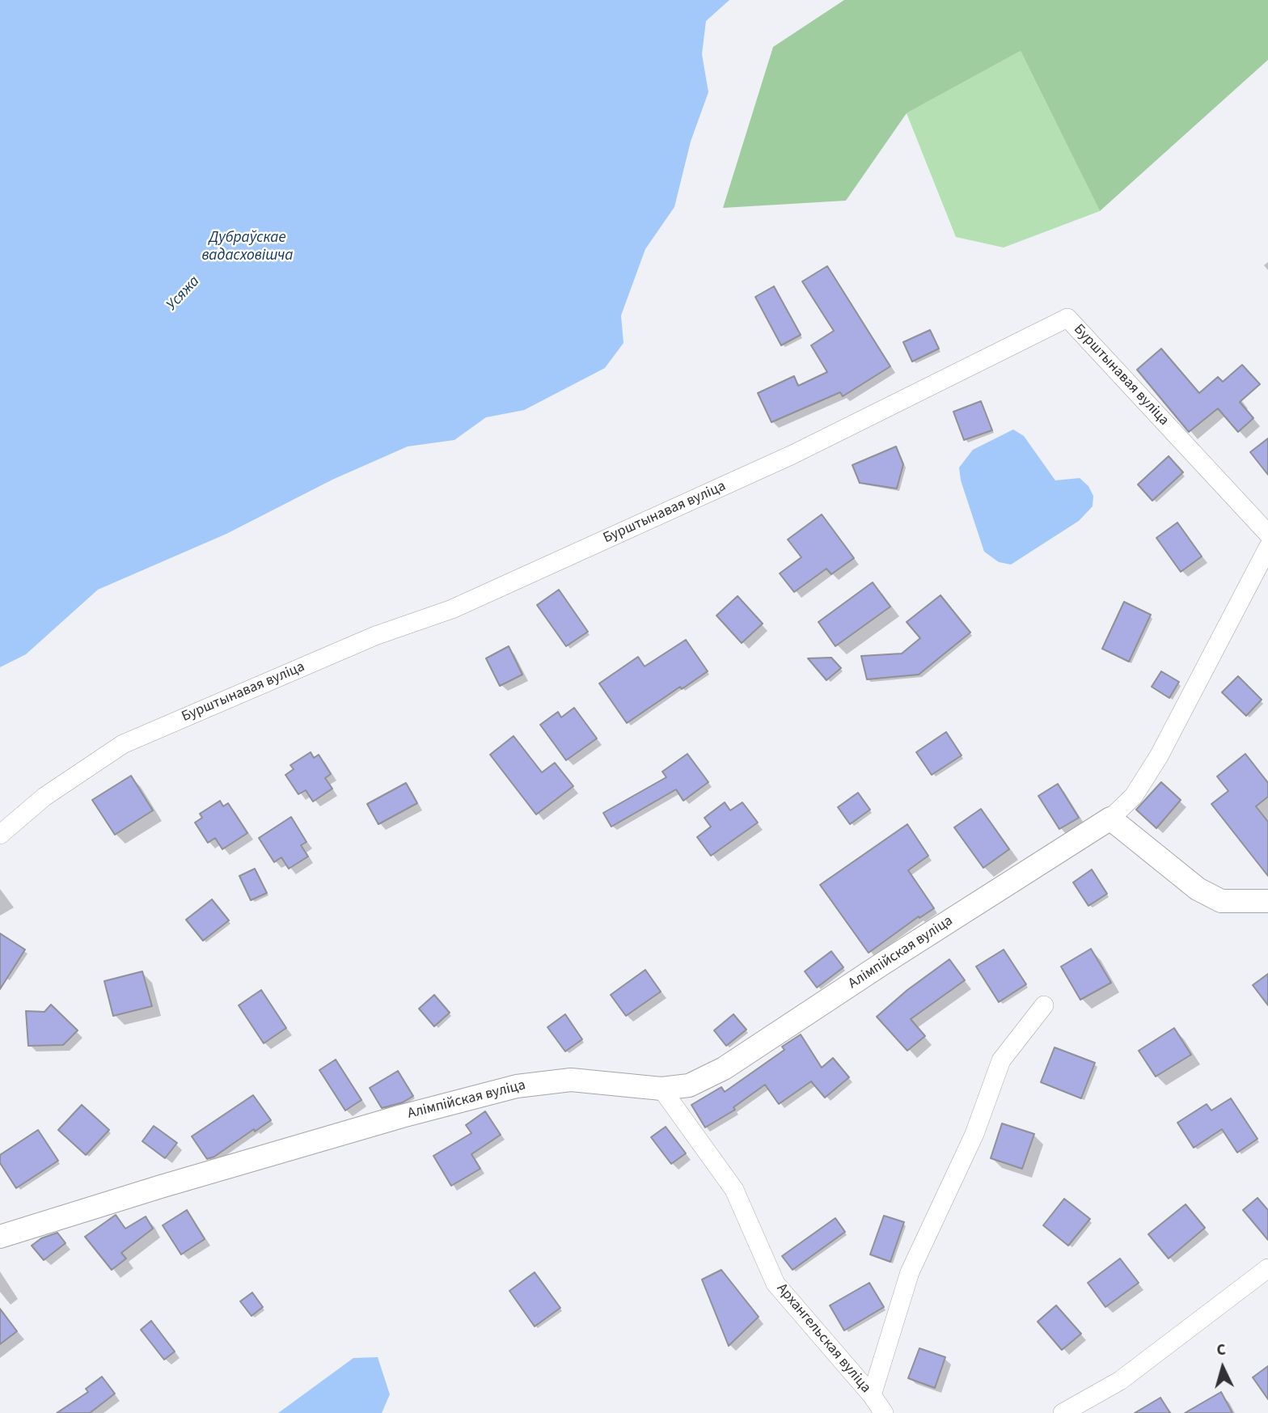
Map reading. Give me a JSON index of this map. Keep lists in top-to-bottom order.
{
  "streets": {
    "street": ["Бурштынавая вуліца", "Алімпійская вуліца", "Архангельская вуліца"]
  },
  "crossings": [
    ["Алімпійская вуліца", "Архангельская вуліца"]
  ],
  "water": ["Дубраўскае вадасховішча", "Усяжа"],
  "north": "top"
}
